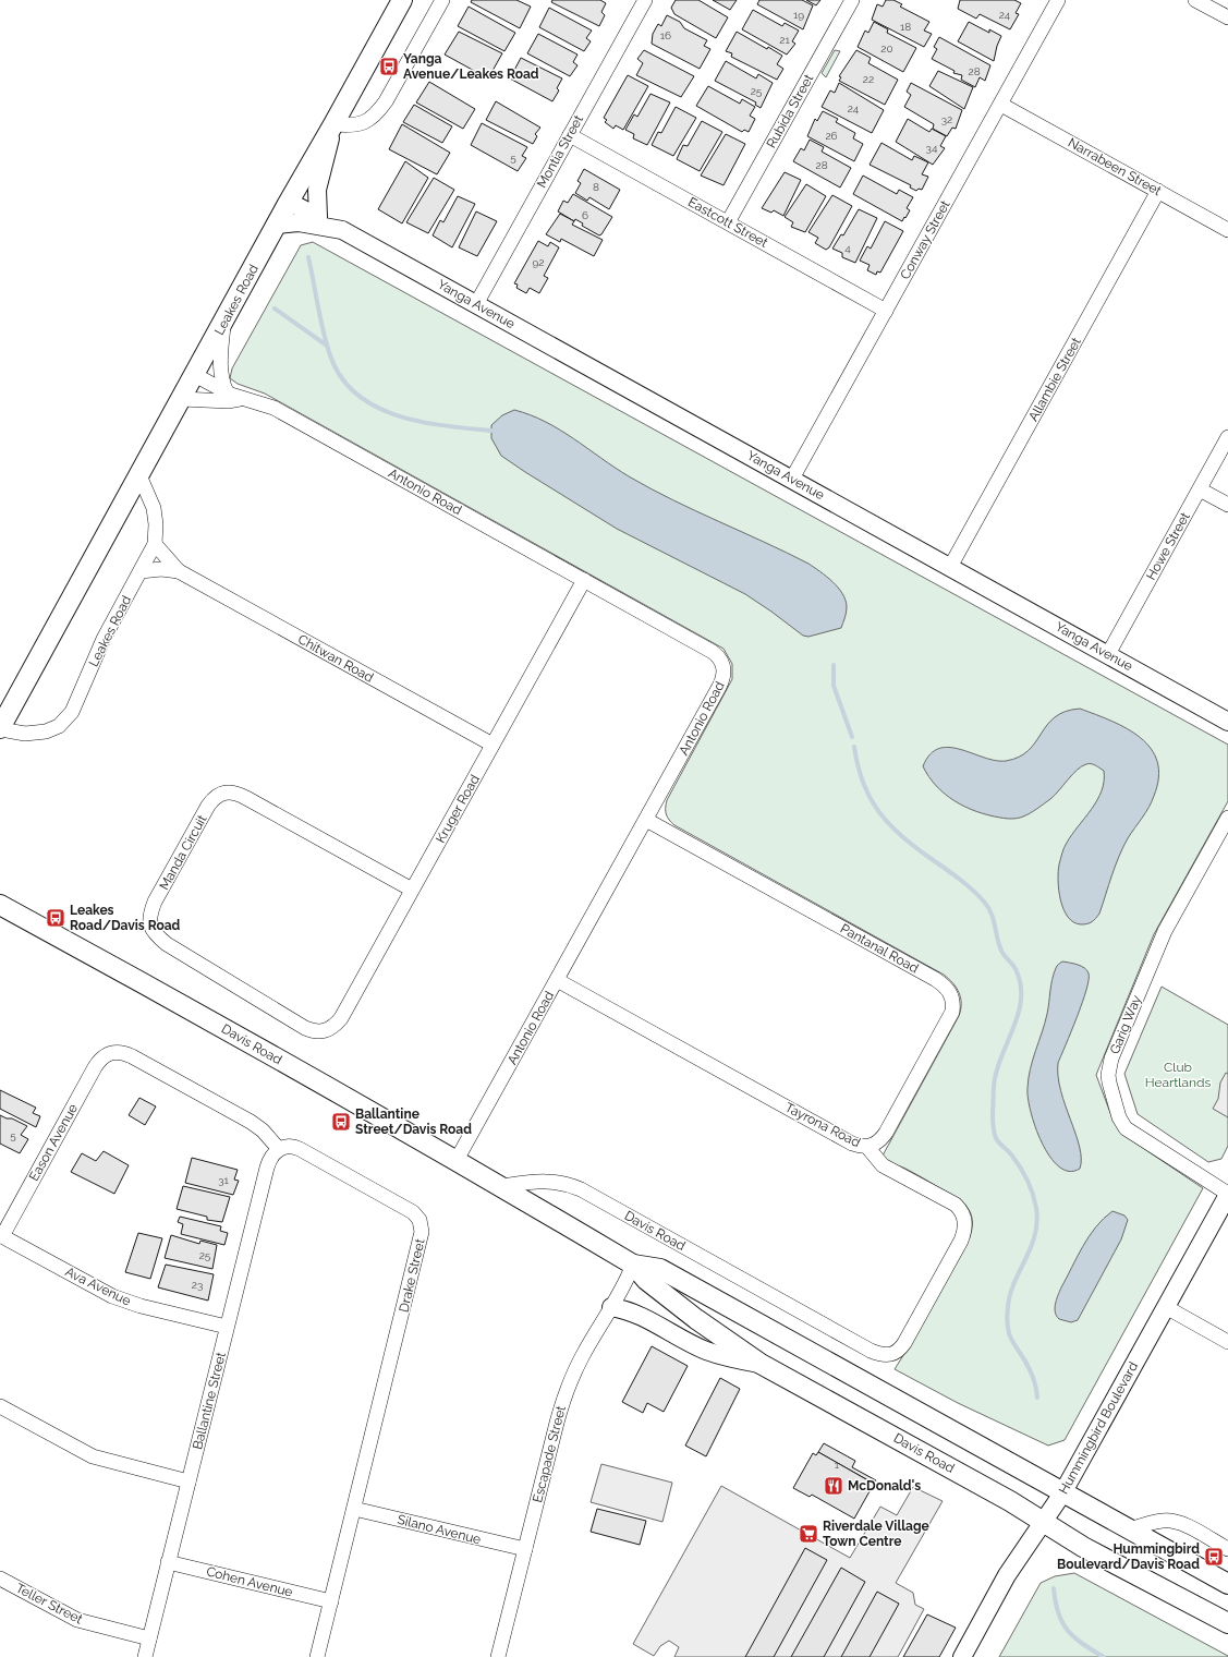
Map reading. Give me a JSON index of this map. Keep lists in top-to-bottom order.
{
  "streets": {
    "main road": ["Leakes Road", "Davis Road"],
    "street": [
      "Rubida Street",
      "Montia Street",
      "Narrabeen Street",
      "Eastcott Street",
      "Conway Street",
      "Yanga Avenue",
      "Allambie Street",
      "Antonio Road",
      "Howe Street",
      "Chitwan Road",
      "Kruger Road",
      "Manda Circuit",
      "Pantanal Road",
      "Garig Way",
      "Tayrona Road",
      "Eason Avenue",
      "Drake Street",
      "Ava Avenue",
      "Ballantine Street",
      "Hummingbird Boulevard",
      "Escapade Street",
      "Silano Avenue",
      "Cohen Avenue",
      "Teller Street"
    ]
  },
  "crossings": [
    ["Rubida Street", "Eastcott Street"],
    ["Montia Street", "Eastcott Street"],
    ["Montia Street", "Yanga Avenue"],
    ["Narrabeen Street", "Conway Street"],
    ["Narrabeen Street", "Allambie Street"],
    ["Eastcott Street", "Conway Street"],
    ["Conway Street", "Yanga Avenue"],
    ["Leakes Road", "Yanga Avenue"],
    ["Leakes Road", "Antonio Road"],
    ["Leakes Road", "Chitwan Road"],
    ["Yanga Avenue", "Allambie Street"],
    ["Yanga Avenue", "Howe Street"],
    ["Antonio Road", "Kruger Road"],
    ["Antonio Road", "Pantanal Road"],
    ["Antonio Road", "Davis Road"],
    ["Antonio Road", "Tayrona Road"],
    ["Chitwan Road", "Kruger Road"],
    ["Kruger Road", "Manda Circuit"],
    ["Pantanal Road", "Tayrona Road"],
    ["Garig Way", "Hummingbird Boulevard"],
    ["Davis Road", "Tayrona Road"],
    ["Davis Road", "Hummingbird Boulevard"],
    ["Davis Road", "Escapade Street"],
    ["Eason Avenue", "Drake Street"],
    ["Eason Avenue", "Ava Avenue"],
    ["Eason Avenue", "Ballantine Street"],
    ["Drake Street", "Ballantine Street"],
    ["Drake Street", "Silano Avenue"],
    ["Drake Street", "Cohen Avenue"],
    ["Ava Avenue", "Ballantine Street"],
    ["Ballantine Street", "Cohen Avenue"],
    ["Ballantine Street", "Teller Street"],
    ["Escapade Street", "Silano Avenue"]
  ],
  "parks": ["Club Heartlands"],
  "places": {
    "bus stop": [
      "Yanga Avenue/Leakes Road",
      "Leakes Road/Davis Road",
      "Ballantine Street/Davis Road",
      "Hummingbird Boulevard/Davis Road"
    ],
    "restaurant": ["McDonald's"],
    "supermarket": ["Riverdale Village Town Centre"]
  },
  "house_numbers": [
    "19",
    "24",
    "18",
    "16",
    "21",
    "20",
    "28",
    "22",
    "25",
    "24",
    "32",
    "26",
    "34",
    "5",
    "28",
    "8",
    "6",
    "4",
    "92",
    "5",
    "31",
    "25",
    "23",
    "1"
  ]
}
